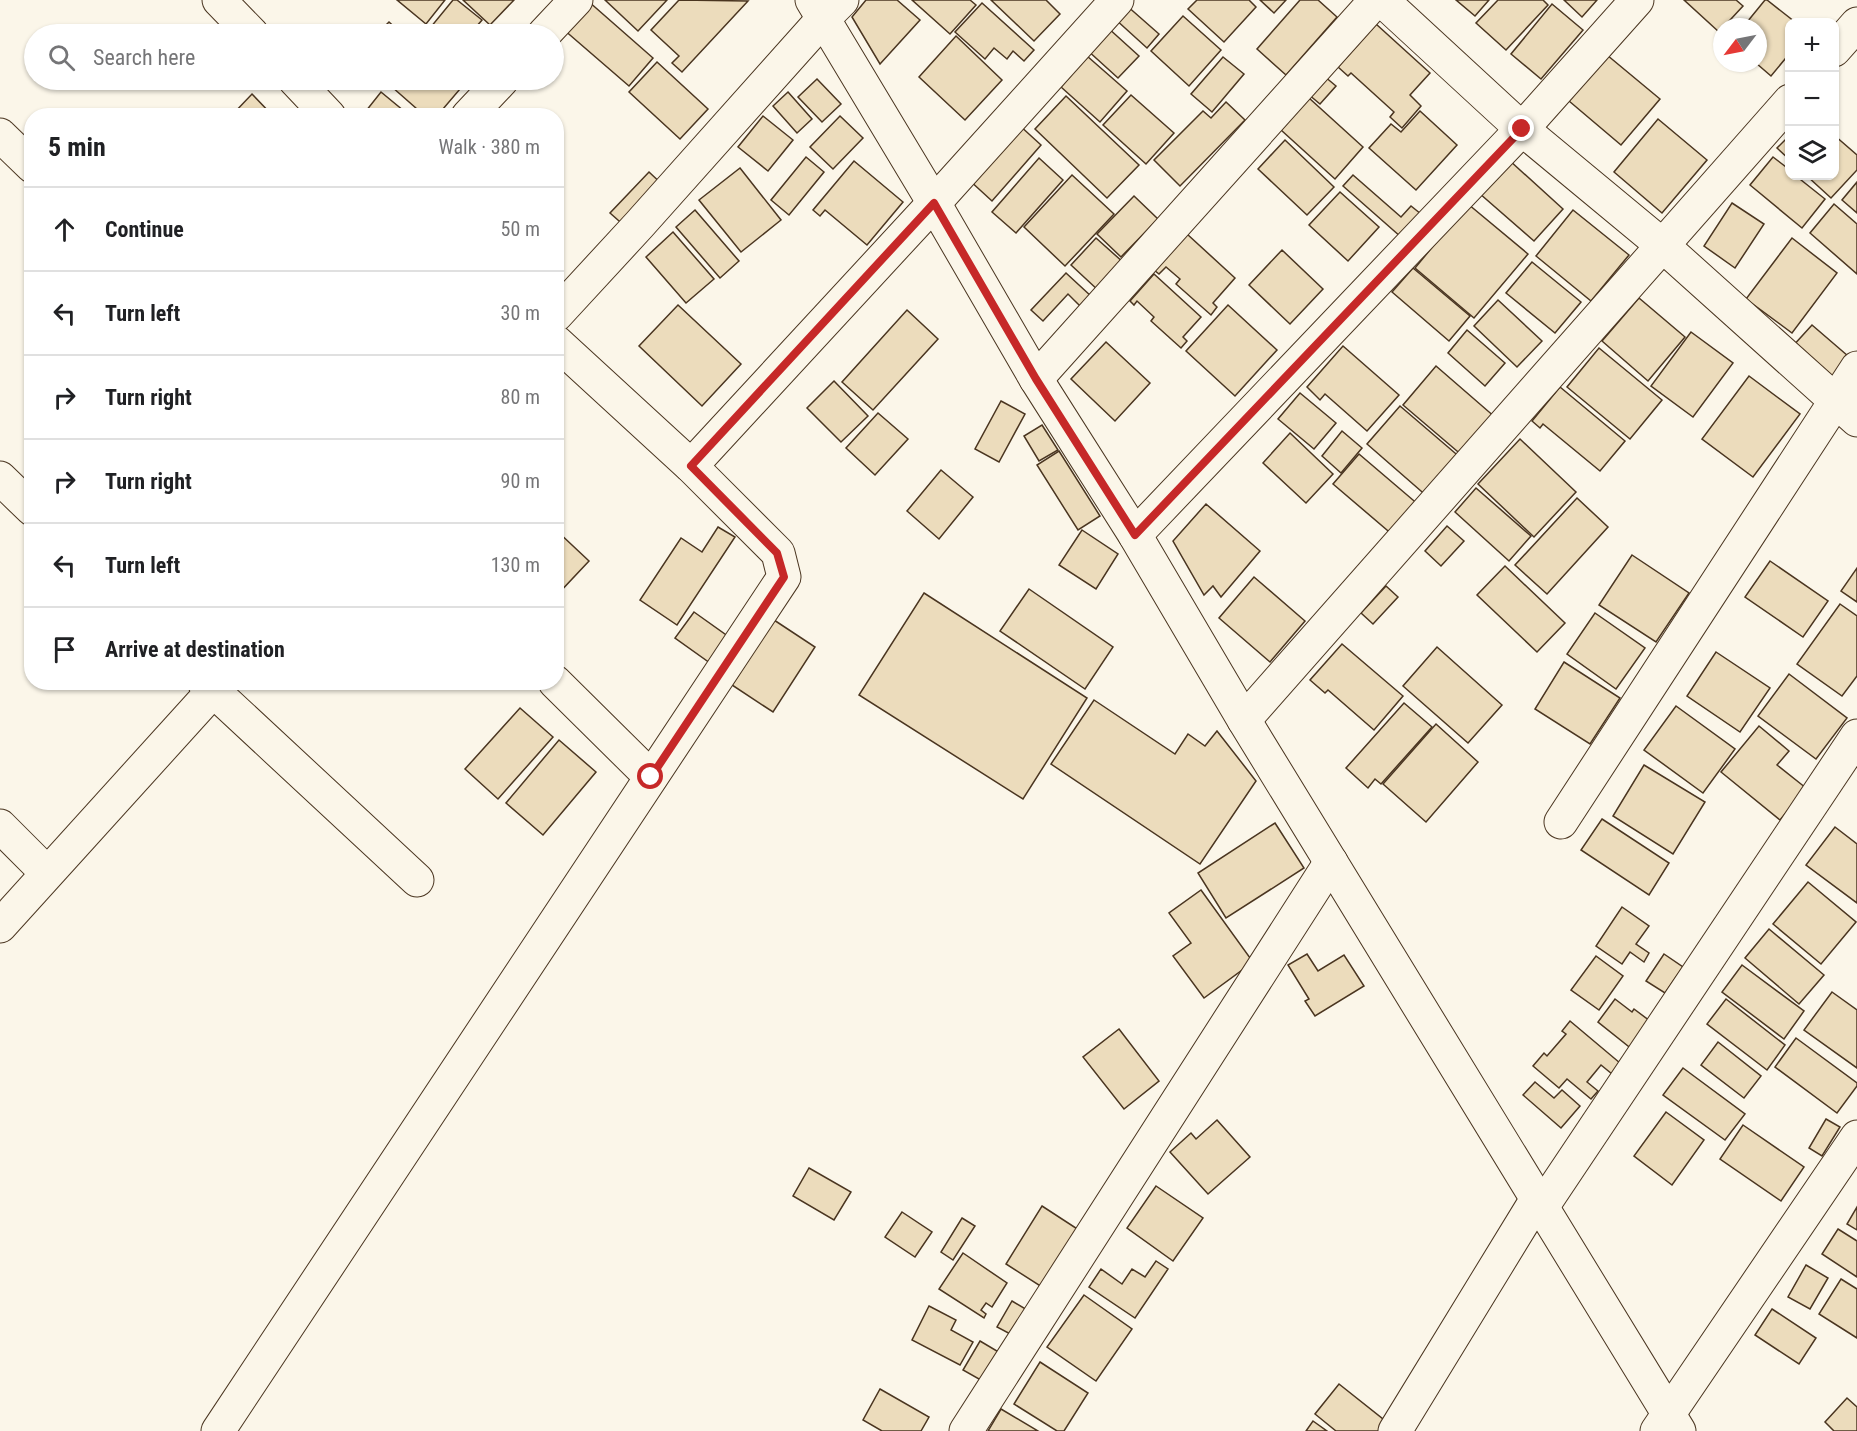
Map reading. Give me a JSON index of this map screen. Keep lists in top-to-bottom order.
{
  "north": "bottom left",
  "page": {
    "map_buttons": ["+", "−"],
    "search": "Search here",
    "heading": ["5 min", "Walk · 380 m"],
    "list": [
      ["Continue", "50 m"],
      ["Turn left", "30 m"],
      ["Turn right", "80 m"],
      ["Turn right", "90 m"],
      ["Turn left", "130 m"],
      "Arrive at destination"
    ]
  }
}
